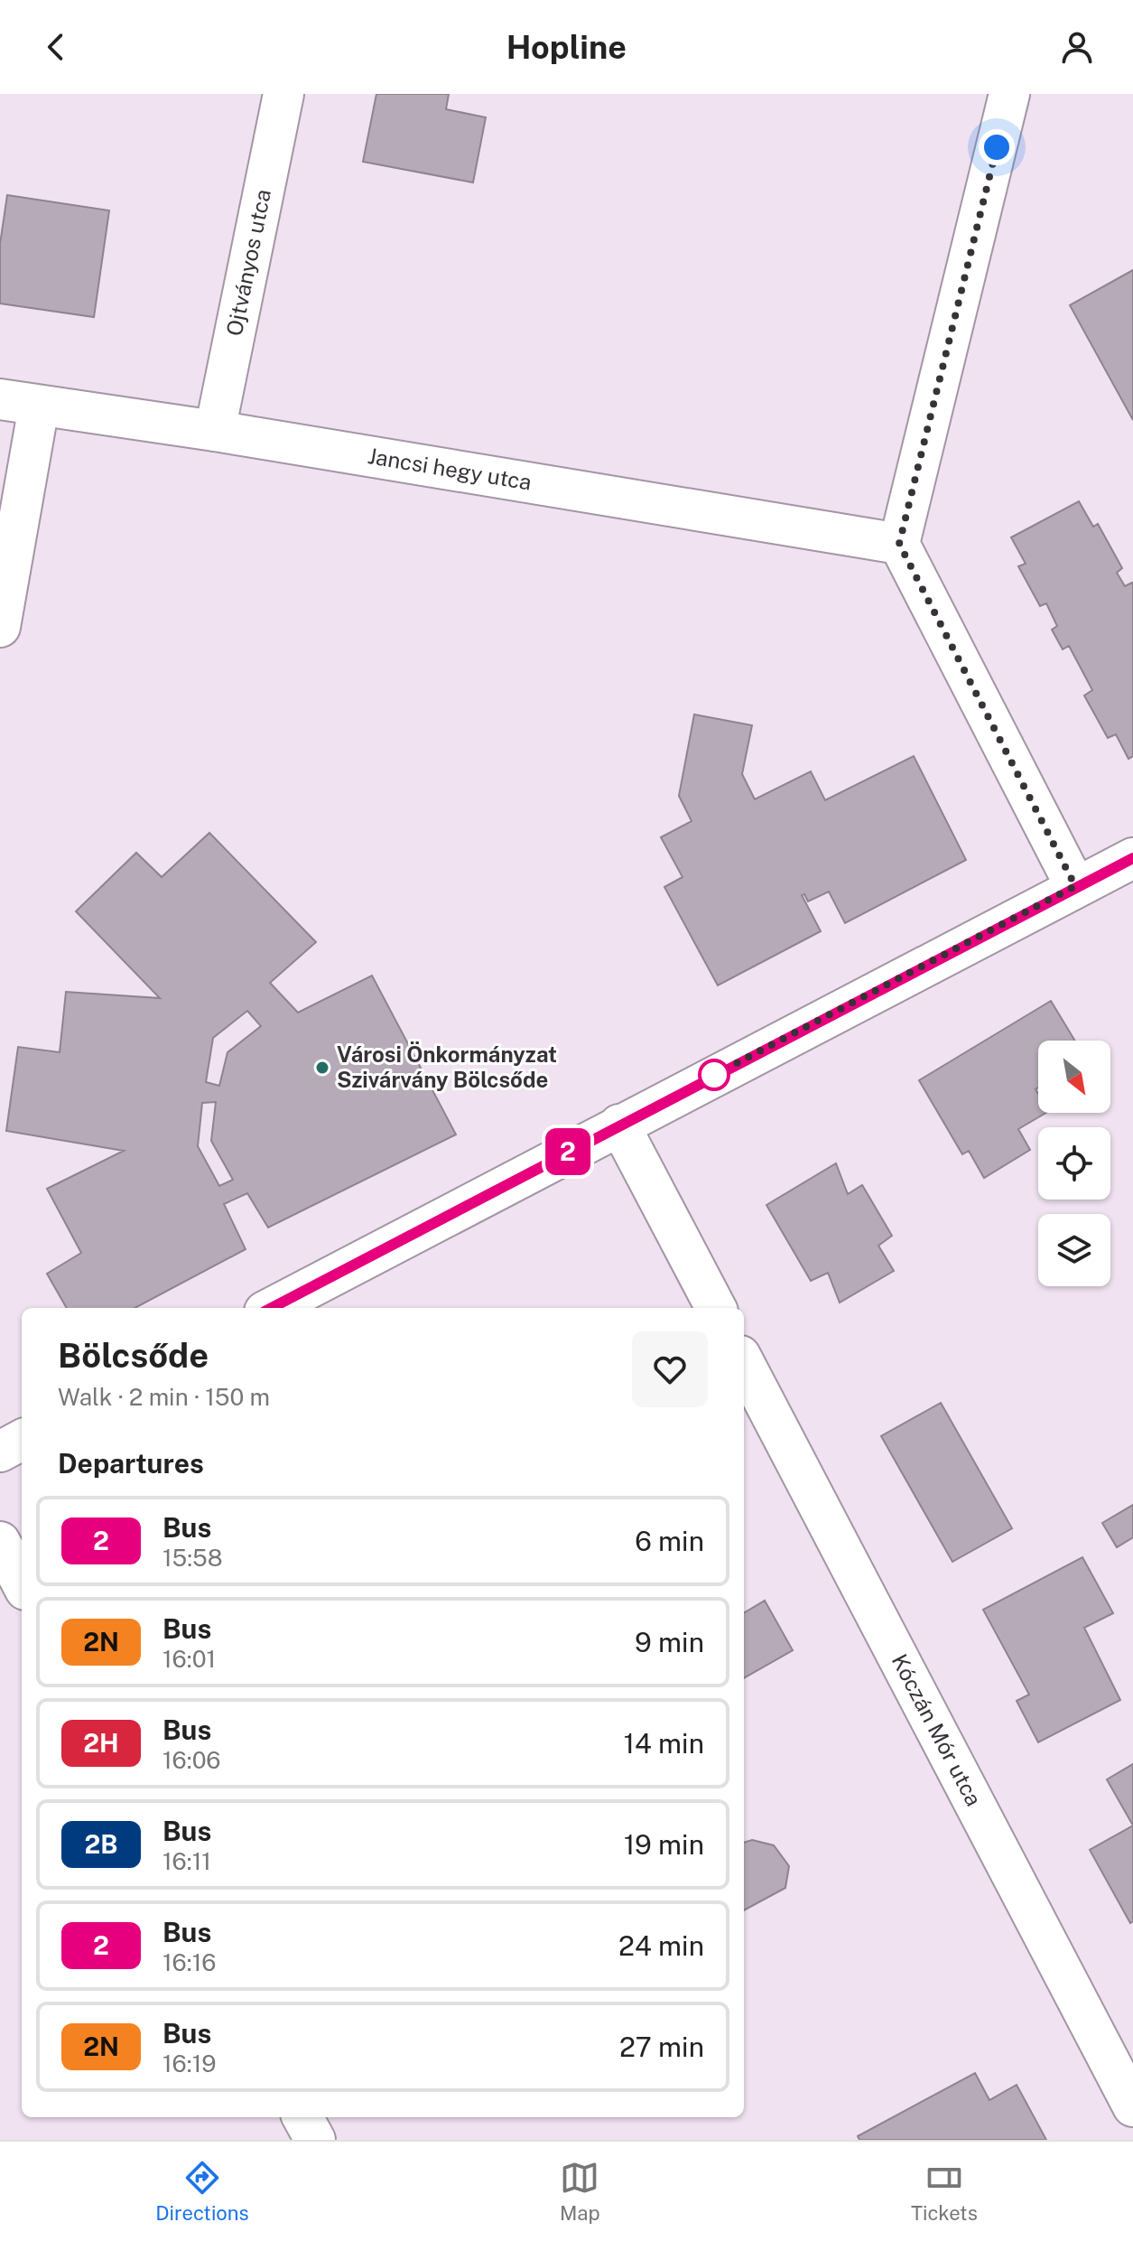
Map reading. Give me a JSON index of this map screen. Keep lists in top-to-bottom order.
{
  "streets": {
    "street": ["Ojtványos utca", "Jancsi hegy utca", "Kóczán Mór utca"]
  },
  "crossings": [
    ["Ojtványos utca", "Jancsi hegy utca"]
  ],
  "places": ["Városi Önkormányzat Szivárvány Bölcsőde"],
  "lines": ["bus line 2"],
  "north": "bottom right",
  "page": {
    "header": "Hopline",
    "on_map": "2",
    "heading": [
      ["Bölcsőde", "Walk · 2 min · 150 m"],
      "Departures"
    ],
    "list": [
      {
        "mark": "2",
        "name": "Bus",
        "note": "15:58",
        "value": "6 min"
      },
      {
        "mark": "2N",
        "name": "Bus",
        "note": "16:01",
        "value": "9 min"
      },
      {
        "mark": "2H",
        "name": "Bus",
        "note": "16:06",
        "value": "14 min"
      },
      {
        "mark": "2B",
        "name": "Bus",
        "note": "16:11",
        "value": "19 min"
      },
      {
        "mark": "2",
        "name": "Bus",
        "note": "16:16",
        "value": "24 min"
      },
      {
        "mark": "2N",
        "name": "Bus",
        "note": "16:19",
        "value": "27 min"
      }
    ],
    "tabs": ["Directions", "Map", "Tickets"]
  }
}
